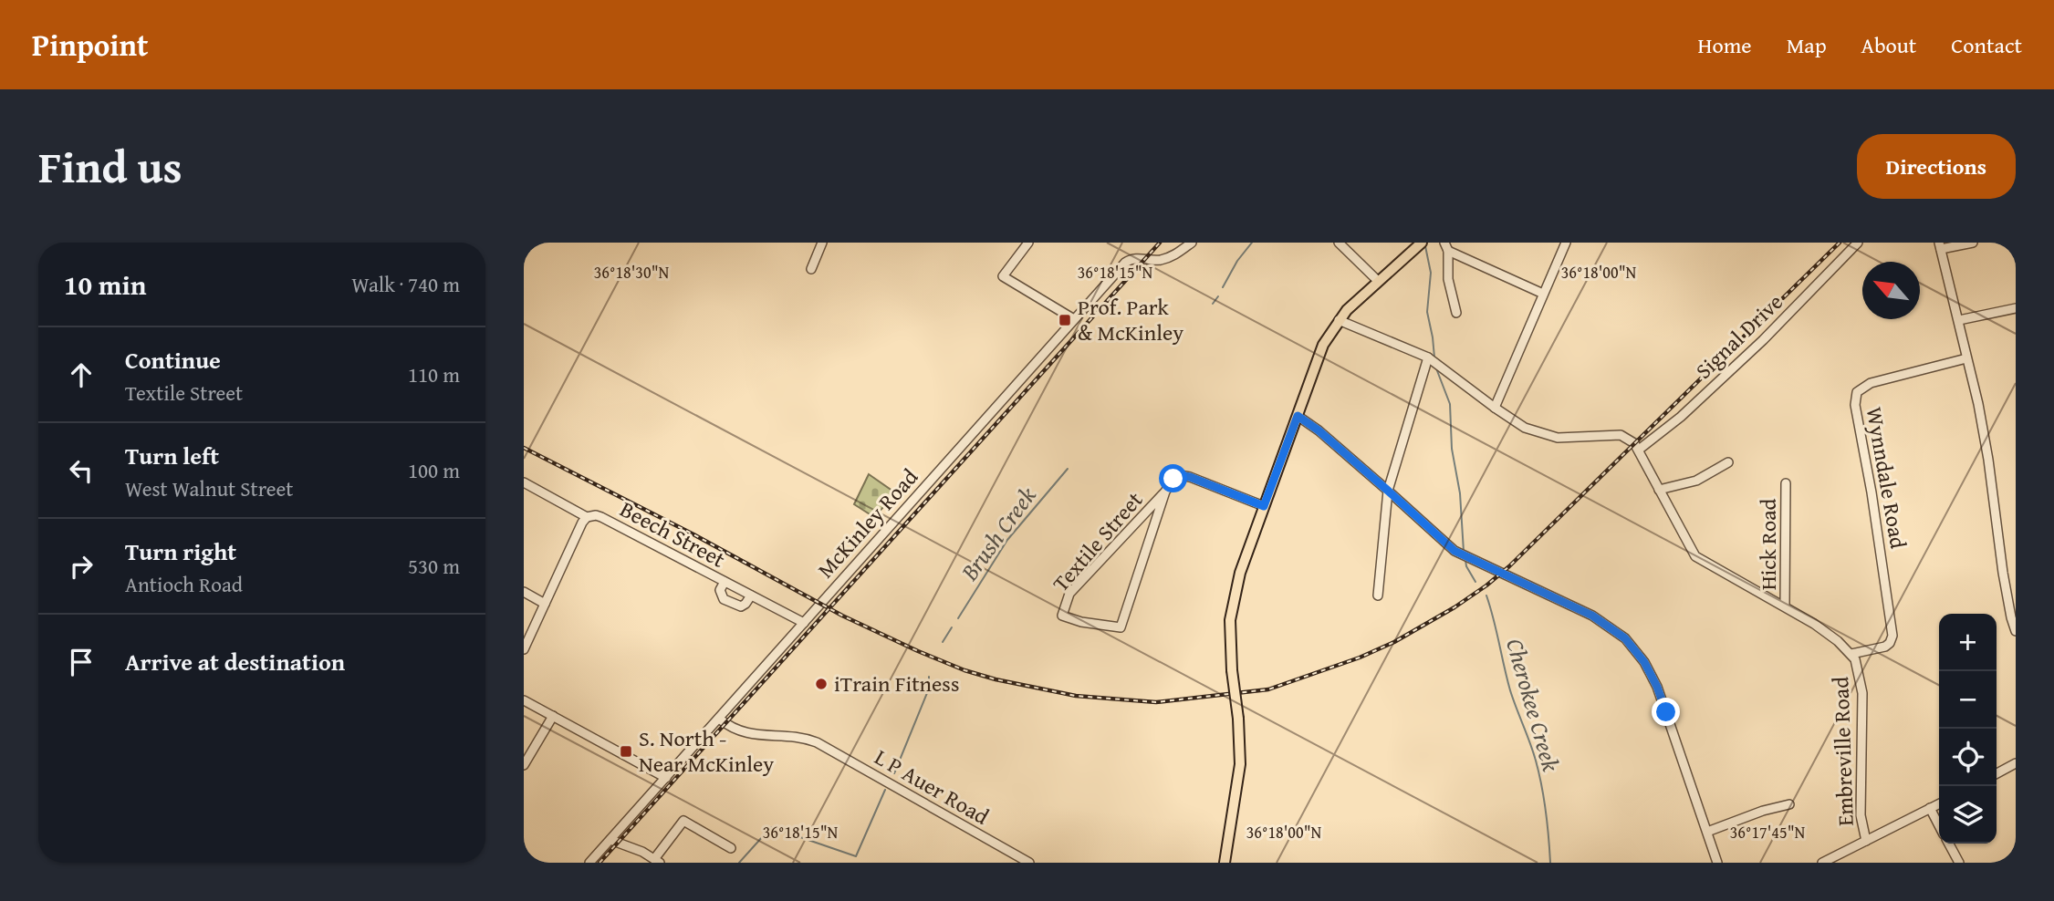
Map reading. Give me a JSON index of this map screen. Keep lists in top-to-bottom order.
{
  "streets": {
    "street": [
      "Signal Drive",
      "Wynndale Road",
      "McKinley Road",
      "Beech Street",
      "Textile Street",
      "Hick Road",
      "Embreville Road",
      "L P Auer Road"
    ]
  },
  "crossings": [
    ["Signal Drive", "Embreville Road"],
    ["Wynndale Road", "Embreville Road"],
    ["McKinley Road", "Beech Street"],
    ["McKinley Road", "L P Auer Road"],
    ["Hick Road", "Embreville Road"]
  ],
  "water": ["Brush Creek", "Cherokee Creek"],
  "places": {
    "transit": ["Prof. Park & McKinley", "S. North - Near McKinley"],
    "other": ["iTrain Fitness"]
  },
  "north": "top left",
  "page": {
    "header": "Pinpoint",
    "nav": [
      "Home",
      "Map",
      "About",
      "Contact"
    ],
    "title": "Find us",
    "buttons": "Directions",
    "heading": ["10 min", "Walk · 740 m"],
    "list": [
      ["Continue", "Textile Street", "110 m"],
      ["Turn left", "West Walnut Street", "100 m"],
      ["Turn right", "Antioch Road", "530 m"],
      "Arrive at destination"
    ],
    "map_buttons": ["+", "−"]
  },
  "coordinates": [
    "36°18'30\"N",
    "36°18'15\"N",
    "36°18'00\"N",
    "36°17'45\"N"
  ]
}
